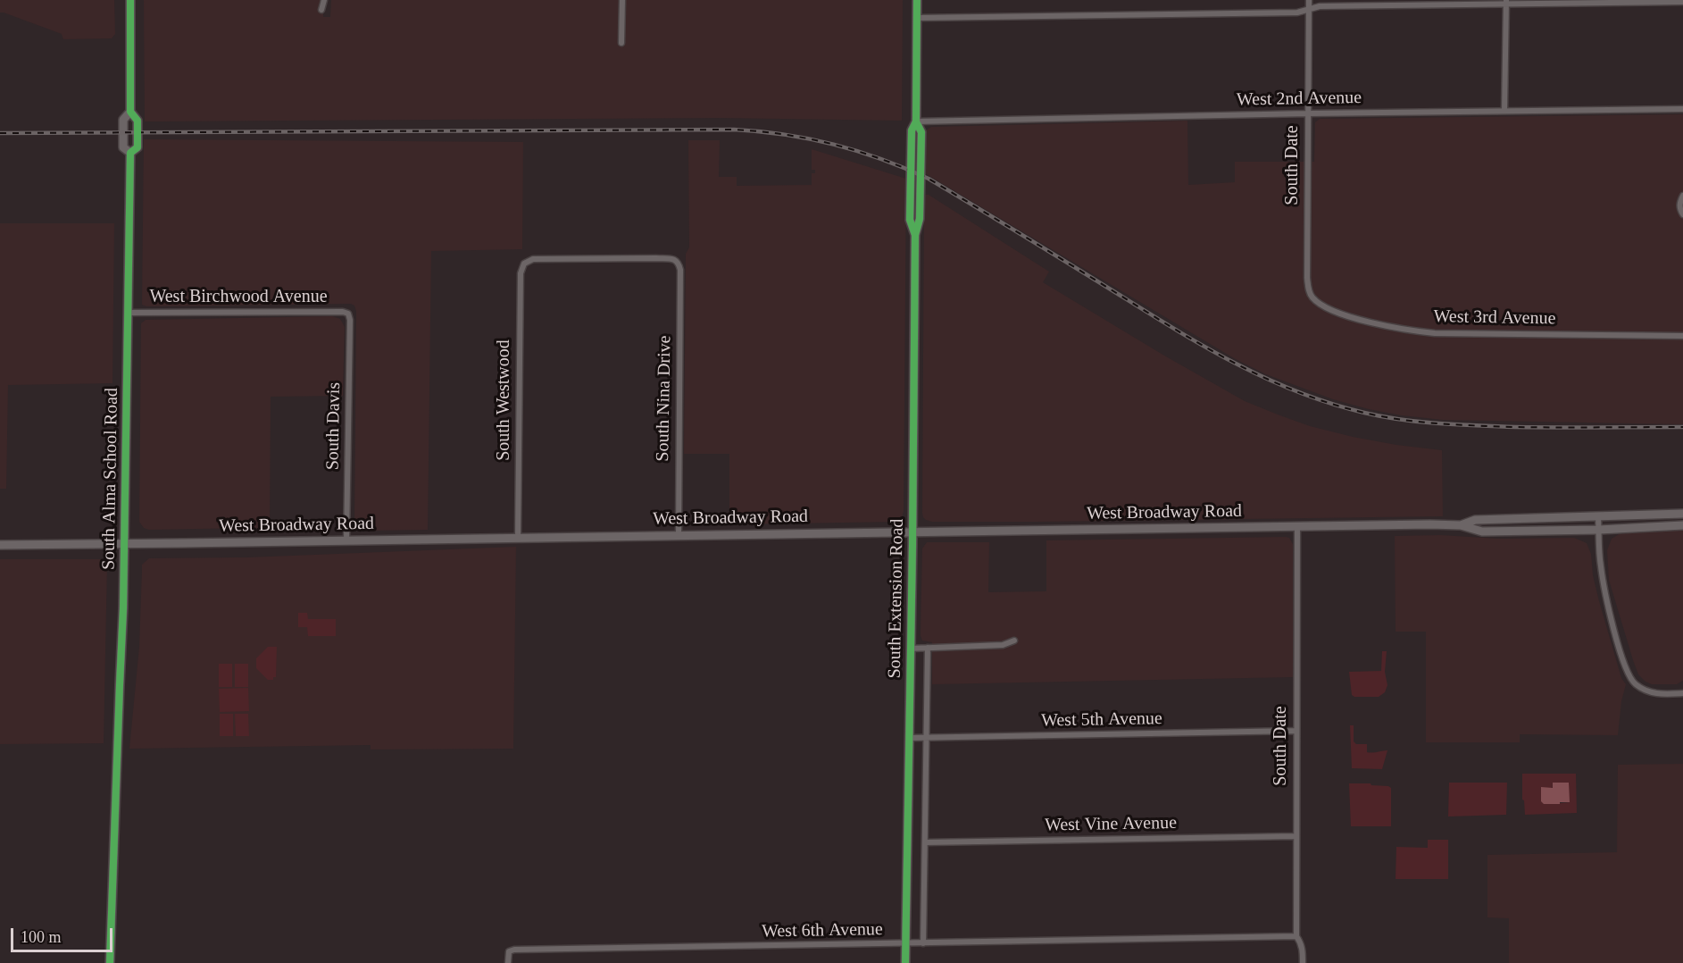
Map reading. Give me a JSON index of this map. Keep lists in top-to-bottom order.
{
  "streets": {
    "main road": ["South Alma School Road", "West Broadway Road", "South Extension Road"],
    "street": [
      "West 2nd Avenue",
      "South Date",
      "West Birchwood Avenue",
      "West 3rd Avenue",
      "South Nina Drive",
      "South Westwood",
      "South Davis",
      "West 5th Avenue",
      "West Vine Avenue",
      "West 6th Avenue"
    ]
  },
  "crossings": [
    ["West 2nd Avenue", "South Date"],
    ["West 2nd Avenue", "South Extension Road"],
    ["South Date", "West 3rd Avenue"],
    ["South Date", "West Broadway Road"],
    ["South Date", "West 5th Avenue"],
    ["South Date", "West Vine Avenue"],
    ["South Date", "West 6th Avenue"],
    ["West Birchwood Avenue", "South Davis"],
    ["West Birchwood Avenue", "South Alma School Road"],
    ["South Nina Drive", "South Westwood"],
    ["South Nina Drive", "West Broadway Road"],
    ["South Westwood", "West Broadway Road"],
    ["South Davis", "West Broadway Road"],
    ["South Alma School Road", "West Broadway Road"],
    ["West Broadway Road", "South Extension Road"],
    ["South Extension Road", "West 5th Avenue"],
    ["South Extension Road", "West Vine Avenue"],
    ["South Extension Road", "West 6th Avenue"]
  ],
  "scale_bar": "100 m"
}
